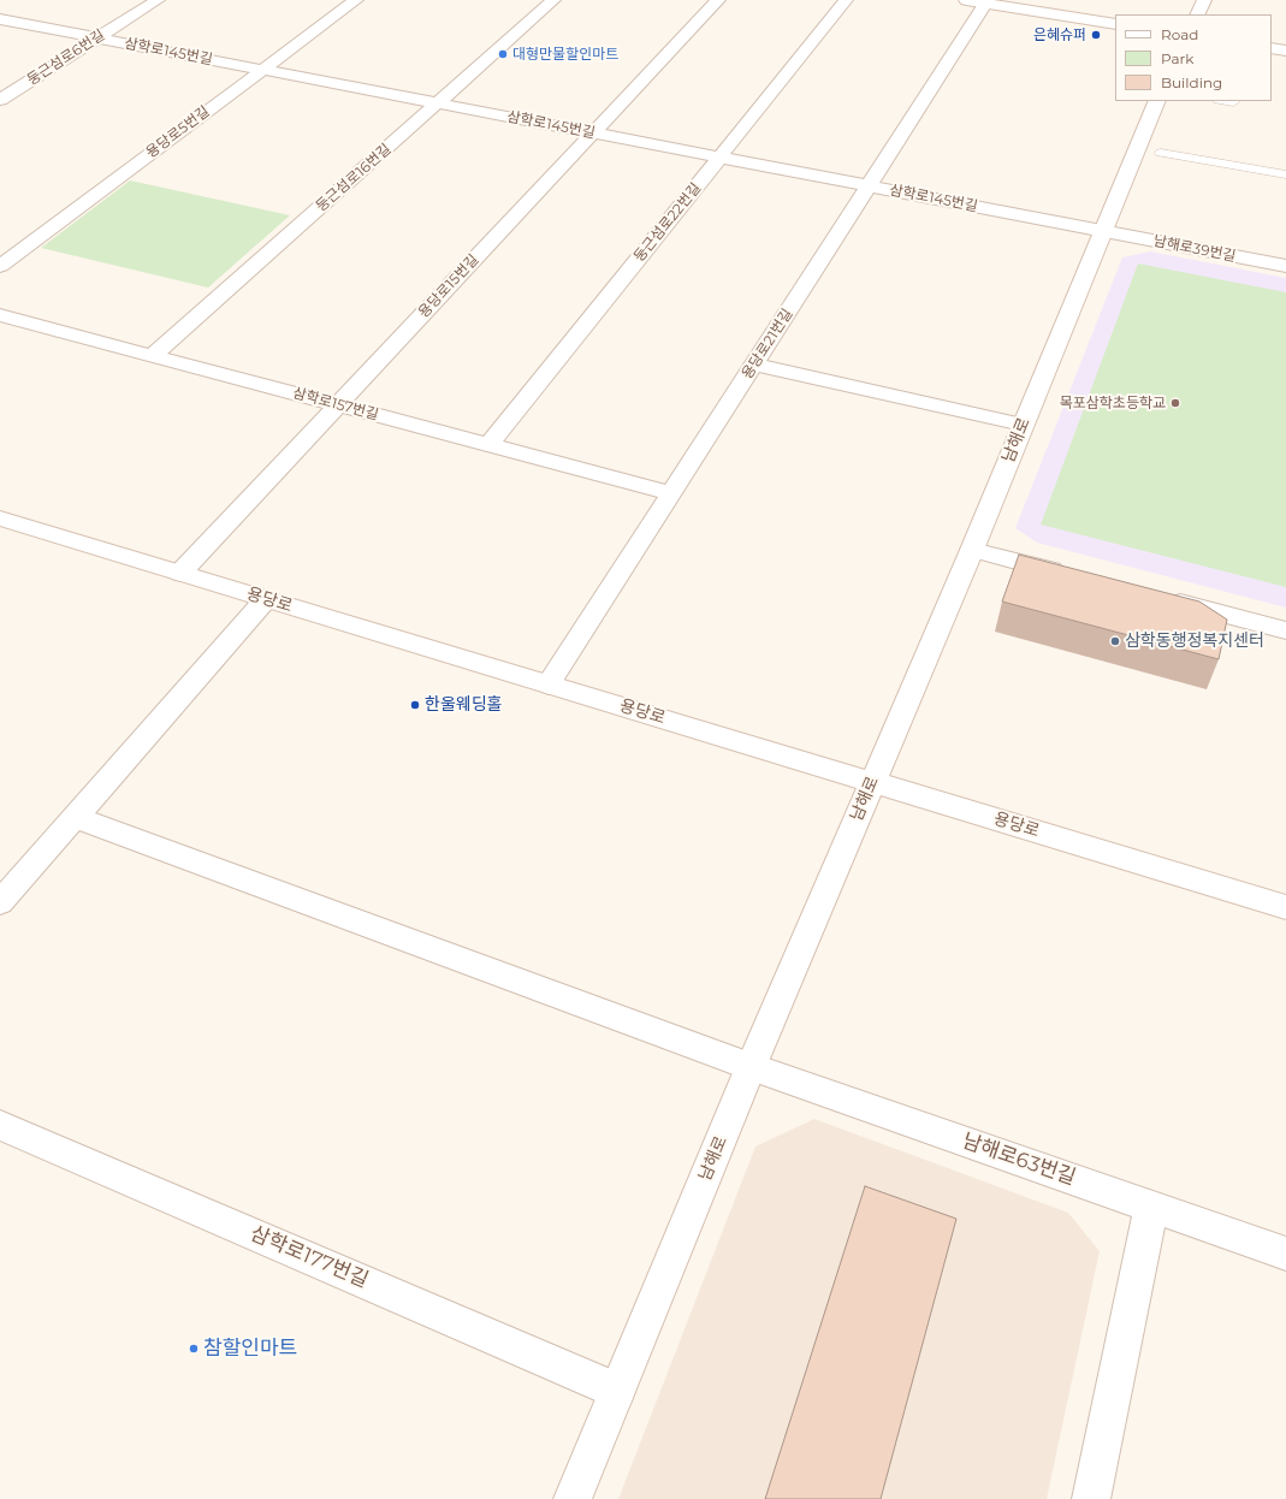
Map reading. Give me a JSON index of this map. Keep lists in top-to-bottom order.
{
  "streets": {
    "street": [
      "삼학로145번길",
      "둥근섬로6번길",
      "용당로5번길",
      "둥근섬로16번길",
      "둥근섬로22번길",
      "남해로39번길",
      "용당로15번길",
      "용당로21번길",
      "삼학로157번길",
      "남해로",
      "용당로",
      "남해로63번길",
      "삼학로177번길"
    ]
  },
  "crossings": [
    ["삼학로145번길", "둥근섬로6번길"],
    ["삼학로145번길", "용당로5번길"],
    ["삼학로145번길", "둥근섬로16번길"],
    ["삼학로145번길", "둥근섬로22번길"],
    ["삼학로145번길", "남해로39번길"],
    ["삼학로145번길", "용당로15번길"],
    ["삼학로145번길", "용당로21번길"],
    ["삼학로145번길", "남해로"],
    ["둥근섬로16번길", "삼학로157번길"],
    ["둥근섬로22번길", "삼학로157번길"],
    ["남해로39번길", "남해로"],
    ["용당로15번길", "삼학로157번길"],
    ["용당로15번길", "용당로"],
    ["용당로21번길", "삼학로157번길"],
    ["용당로21번길", "용당로"],
    ["남해로", "용당로"],
    ["남해로", "남해로63번길"],
    ["남해로", "삼학로177번길"]
  ],
  "places": [
    "은혜슈퍼",
    "대형만물할인마트",
    "목포삼학초등학교",
    "삼학동행정복지센터",
    "한울웨딩홀",
    "참할인마트"
  ],
  "legend": ["Road", "Park", "Building"]
}
